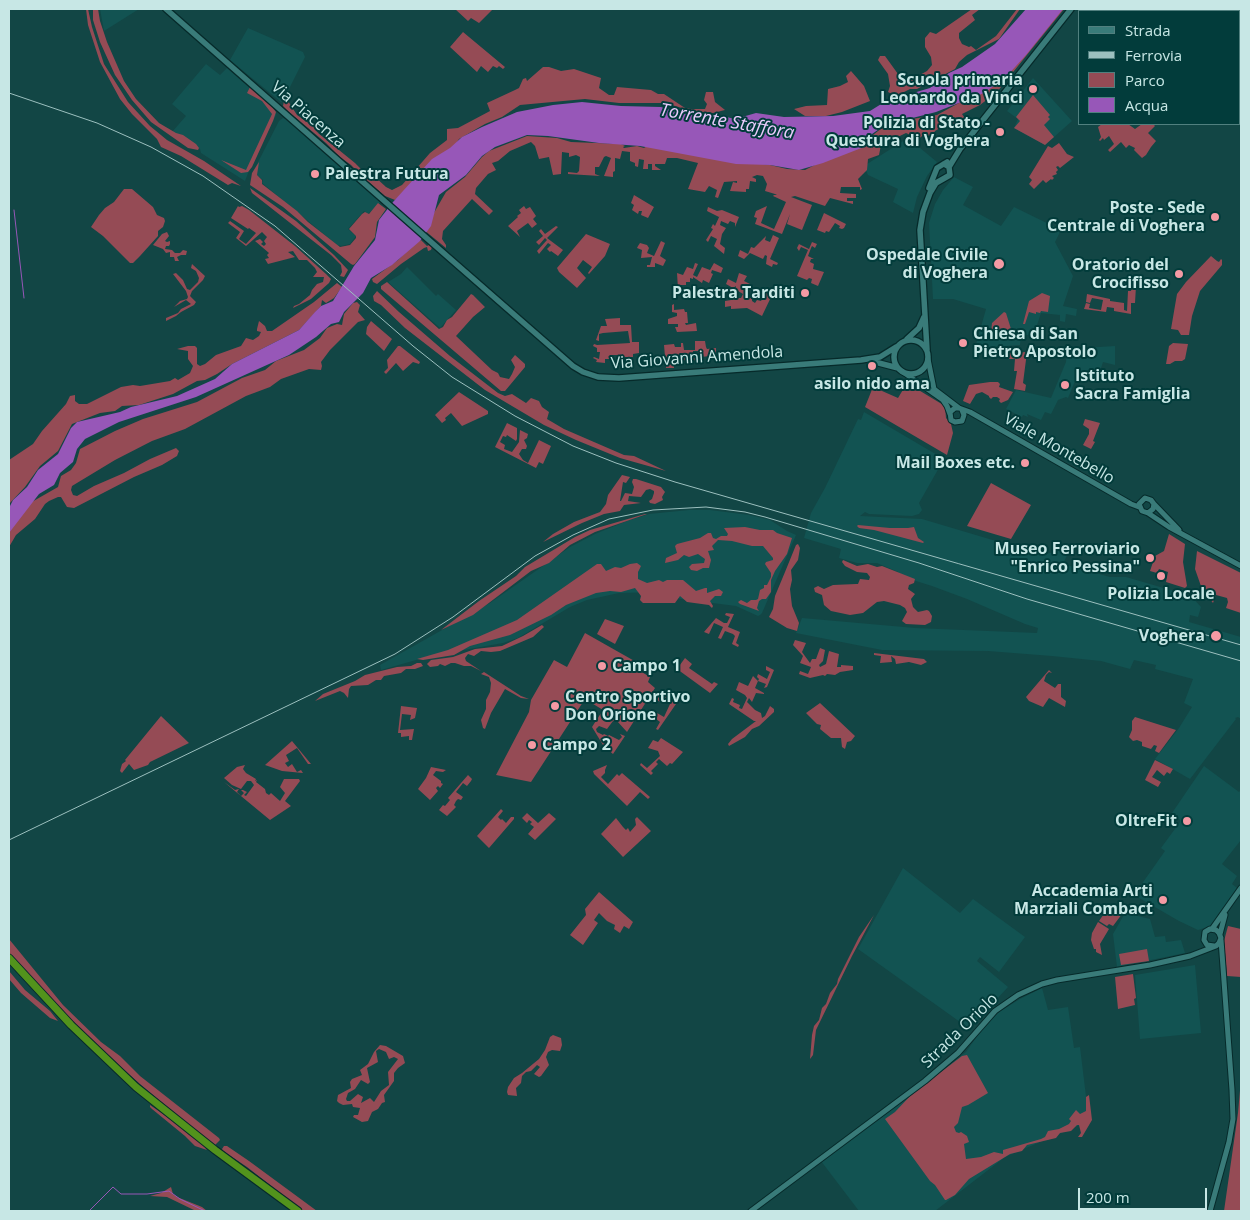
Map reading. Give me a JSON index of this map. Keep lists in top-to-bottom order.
{
  "streets": {
    "main road": ["Via Piacenza", "Via Giovanni Amendola"],
    "street": ["Viale Montebello", "Strada Oriolo"]
  },
  "crossings": [
    ["Via Piacenza", "Via Giovanni Amendola"],
    ["Via Giovanni Amendola", "Viale Montebello"]
  ],
  "water": ["Torrente Staffora"],
  "places": [
    "Scuola primaria Leonardo da Vinci",
    "Polizia di Stato - Questura di Voghera",
    "Palestra Futura",
    "Poste - Sede Centrale di Voghera",
    "Ospedale Civile di Voghera",
    "Oratorio del Crocifisso",
    "Palestra Tarditi",
    "Chiesa di San Pietro Apostolo",
    "asilo nido ama",
    "Istituto Sacra Famiglia",
    "Mail Boxes etc.",
    "Museo Ferroviario \"Enrico Pessina\"",
    "Polizia Locale",
    "Voghera",
    "Campo 1",
    "Centro Sportivo Don Orione",
    "Campo 2",
    "OltreFit",
    "Accademia Arti Marziali Combact"
  ],
  "legend": [
    "Strada",
    "Ferrovia",
    "Parco",
    "Acqua"
  ],
  "scale_bar": "200 m"
}
